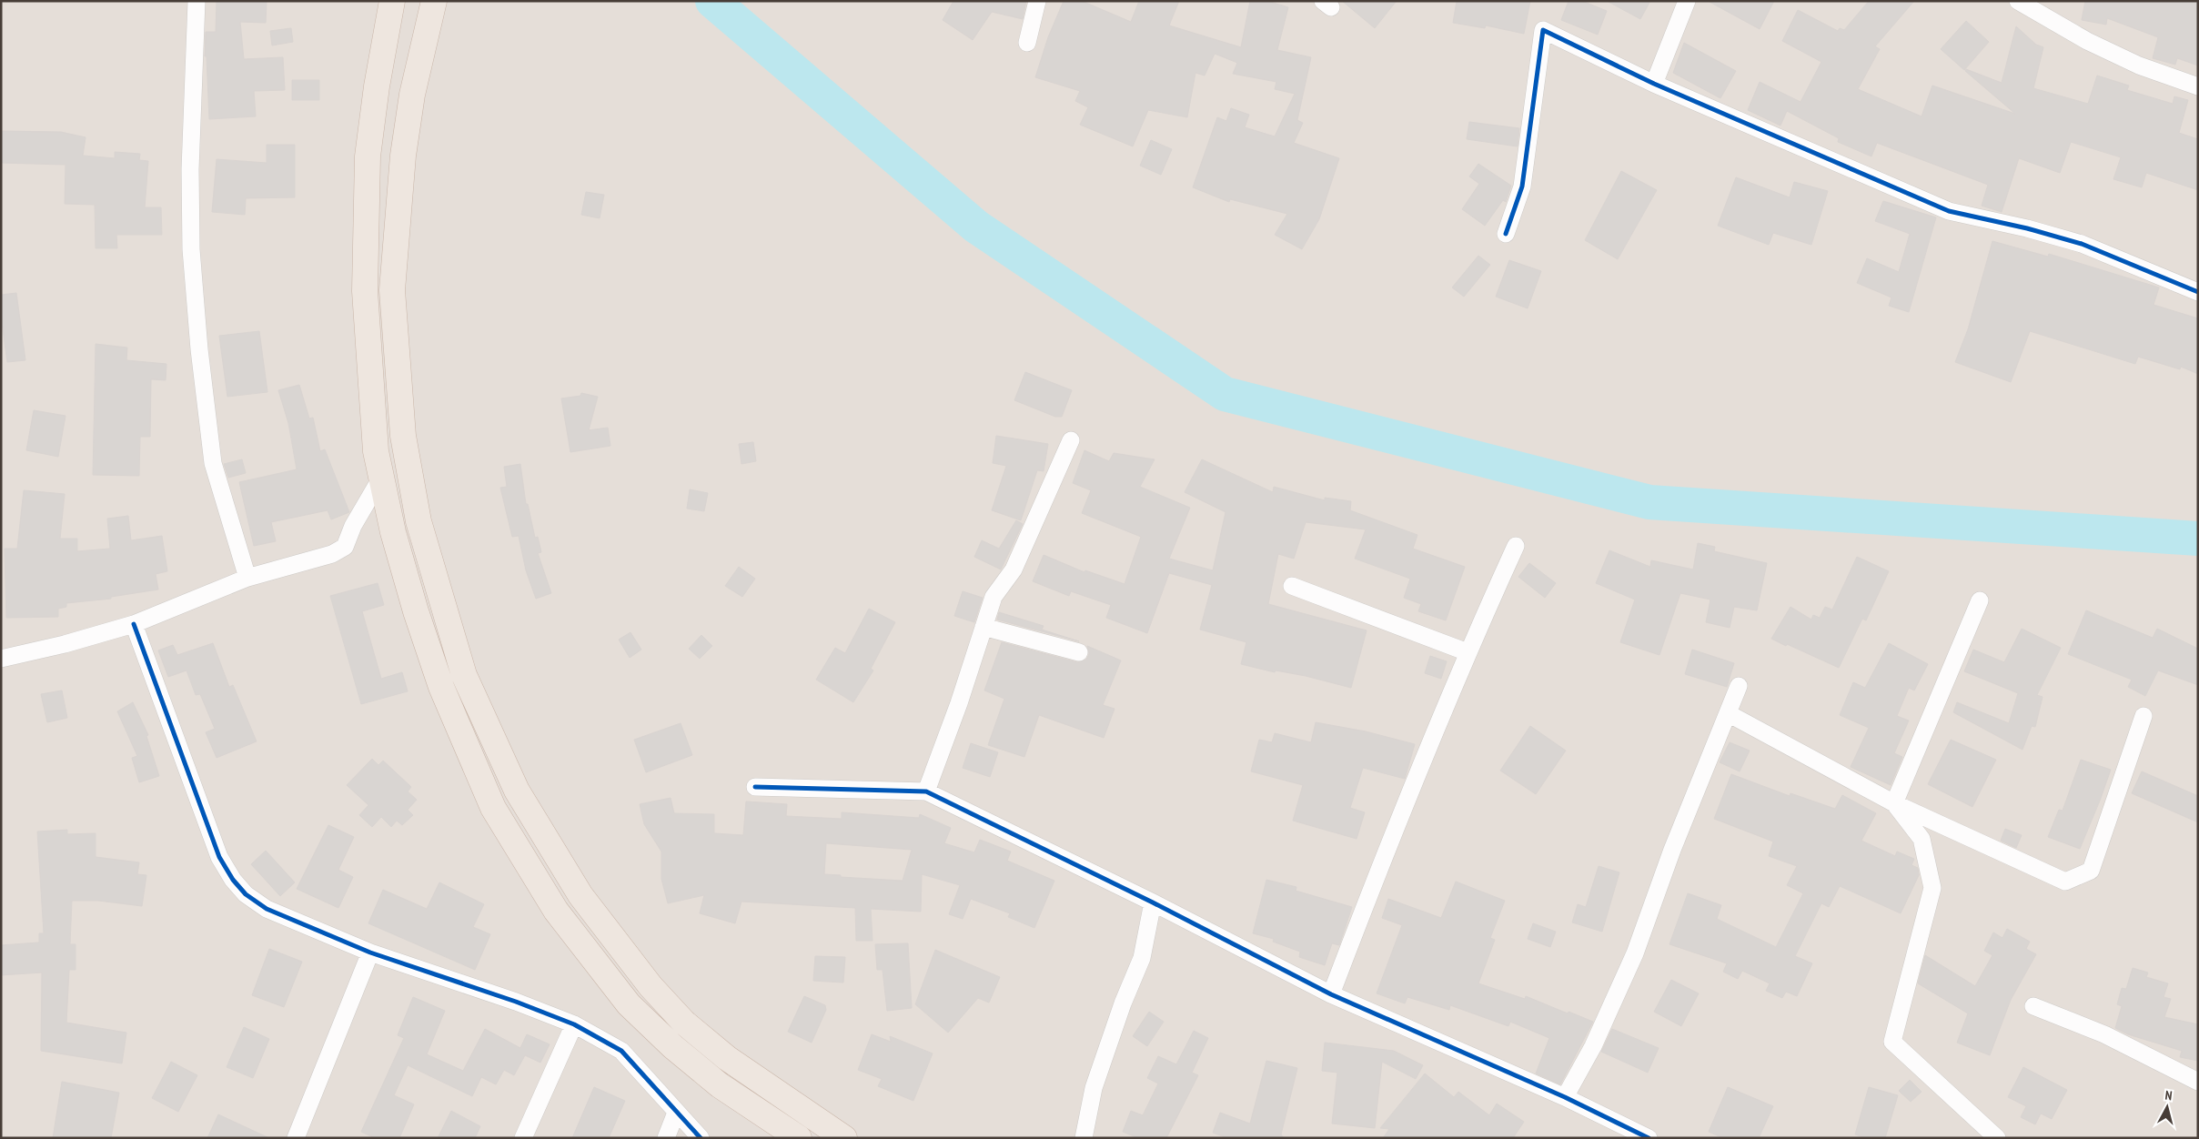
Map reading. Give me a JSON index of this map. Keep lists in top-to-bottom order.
{
  "north": "top"
}
